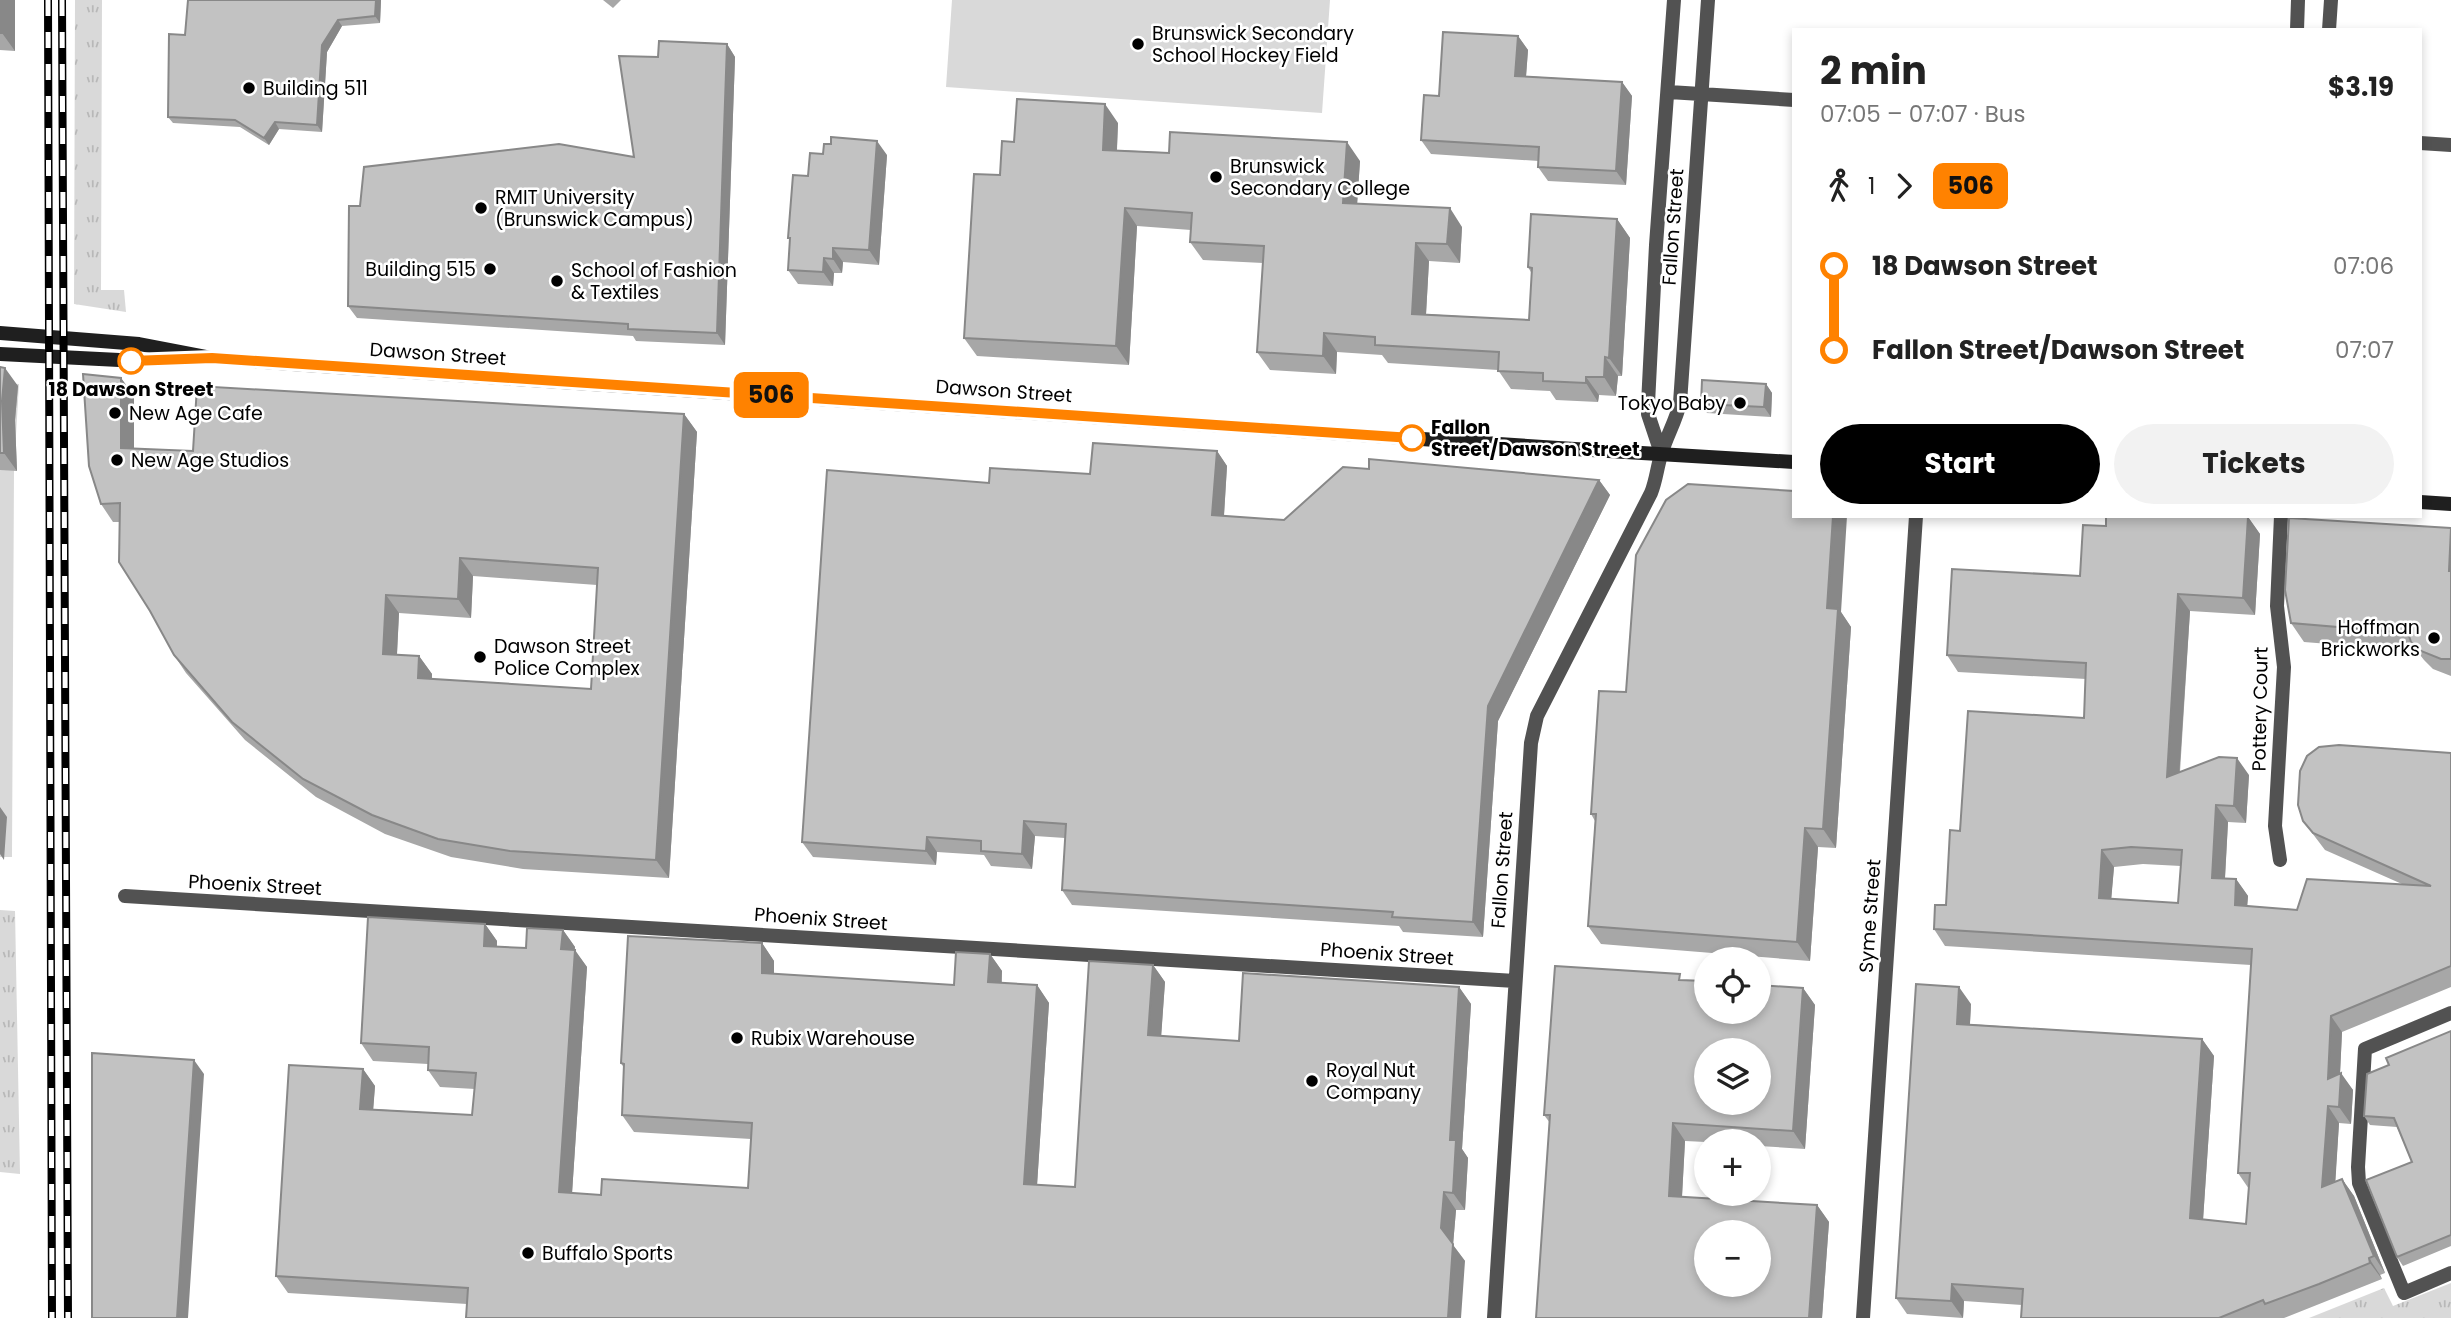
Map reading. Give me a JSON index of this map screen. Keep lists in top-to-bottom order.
{
  "streets": {
    "street": [
      "Fallon Street",
      "Dawson Street",
      "Pottery Court",
      "Phoenix Street",
      "Syme Street"
    ]
  },
  "crossings": [
    ["Fallon Street", "Dawson Street"],
    ["Fallon Street", "Phoenix Street"]
  ],
  "places": [
    "Brunswick Secondary School Hockey Field",
    "Building 511",
    "Brunswick Secondary College",
    "RMIT University (Brunswick Campus)",
    "Building 515",
    "School of Fashion & Textiles",
    "18 Dawson Street",
    "Tokyo Baby",
    "New Age Cafe",
    "Fallon Street/Dawson Street",
    "New Age Studios",
    "Hoffman Brickworks",
    "Dawson Street Police Complex",
    "Rubix Warehouse",
    "Royal Nut Company",
    "Buffalo Sports"
  ],
  "lines": ["bus line 506"],
  "page": {
    "on_map": "506",
    "heading": ["2 min", "07:05 – 07:07 · Bus", "$3.19"],
    "legs": ["1", "506"],
    "list": [
      {
        "name": "18 Dawson Street",
        "value": "07:06"
      },
      {
        "name": "Fallon Street/Dawson Street",
        "value": "07:07"
      }
    ],
    "buttons": ["Start", "Tickets"],
    "map_buttons": ["+", "−"]
  }
}
